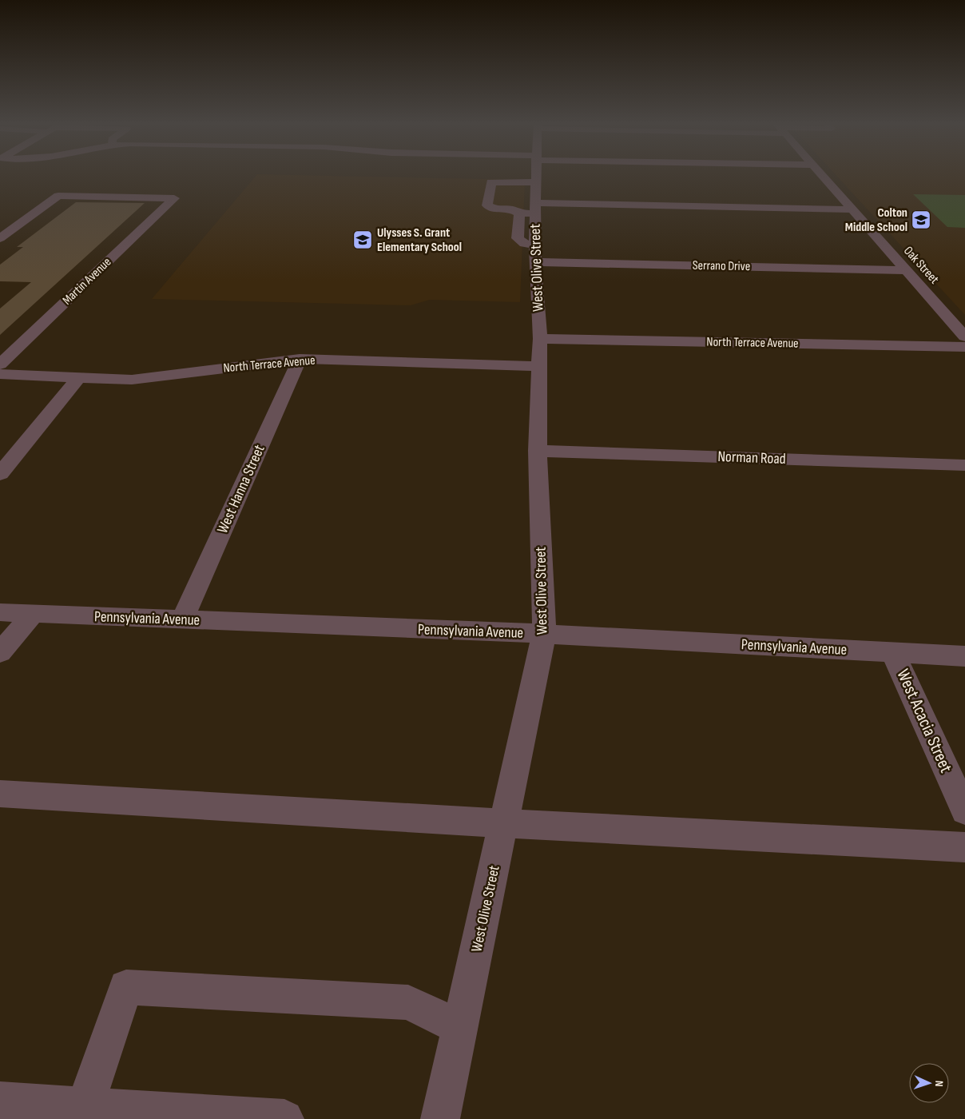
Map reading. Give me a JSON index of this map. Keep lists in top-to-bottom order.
{
  "streets": {
    "street": [
      "Oak Street",
      "Serrano Drive",
      "West Olive Street",
      "Martin Avenue",
      "North Terrace Avenue",
      "Norman Road",
      "West Hanna Street",
      "Pennsylvania Avenue",
      "West Acacia Street"
    ]
  },
  "crossings": [
    ["Oak Street", "Serrano Drive"],
    ["Serrano Drive", "West Olive Street"],
    ["West Olive Street", "North Terrace Avenue"],
    ["West Olive Street", "Norman Road"],
    ["West Olive Street", "Pennsylvania Avenue"],
    ["North Terrace Avenue", "West Hanna Street"],
    ["West Hanna Street", "Pennsylvania Avenue"],
    ["Pennsylvania Avenue", "West Acacia Street"]
  ],
  "places": {
    "school or university": ["Colton Middle School", "Ulysses S. Grant Elementary School"]
  },
  "north": "right"
}
